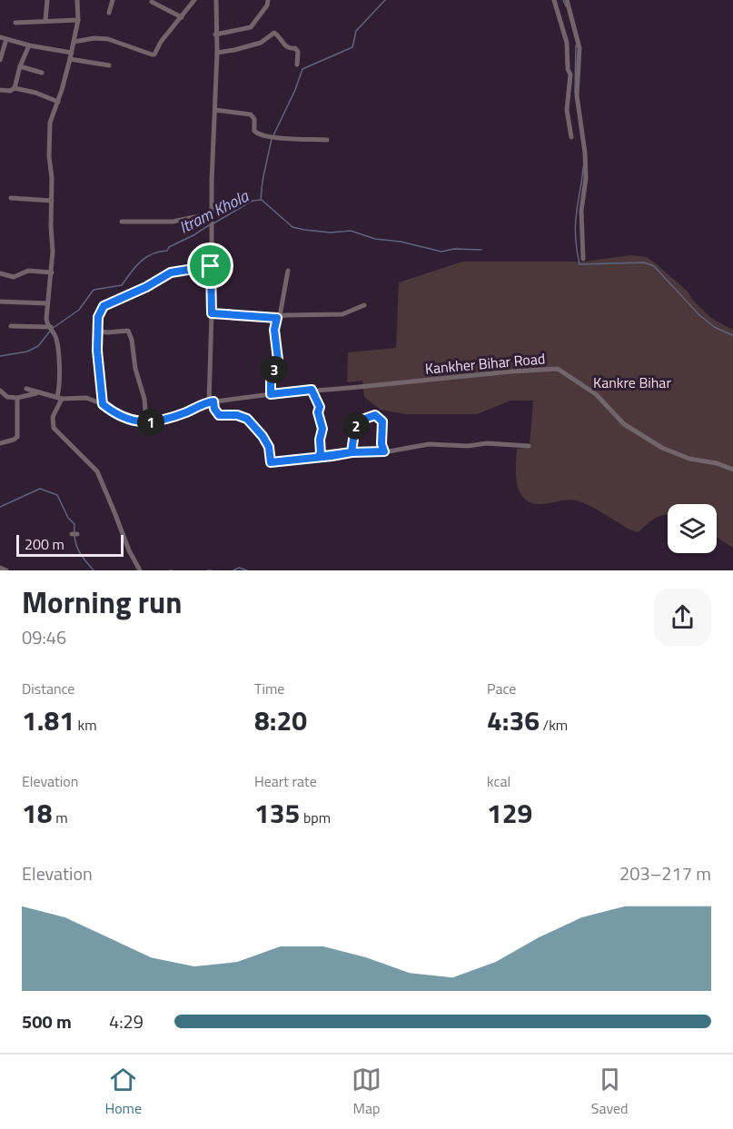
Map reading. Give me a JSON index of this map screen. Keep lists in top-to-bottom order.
{
  "streets": {
    "street": ["Kankher Bihar Road"]
  },
  "water": ["Itram Khola"],
  "parks": ["Kankre Bihar"],
  "scale_bar": "200 m",
  "page": {
    "pins": ["3", "1", "2"],
    "scale": "200 m",
    "heading": ["Morning run", "09:46"],
    "stats": [
      ["Distance", "1.81 km"],
      ["Time", "8:20"],
      ["Pace", "4:36 /km"],
      ["Elevation", "18 m"],
      ["Heart rate", "135 bpm"],
      ["kcal", "129"]
    ],
    "chart": ["Elevation", "203–217 m"],
    "list": [
      {
        "name": "500 m",
        "note": "4:29"
      }
    ],
    "tabs": ["Home", "Map", "Saved"]
  }
}
